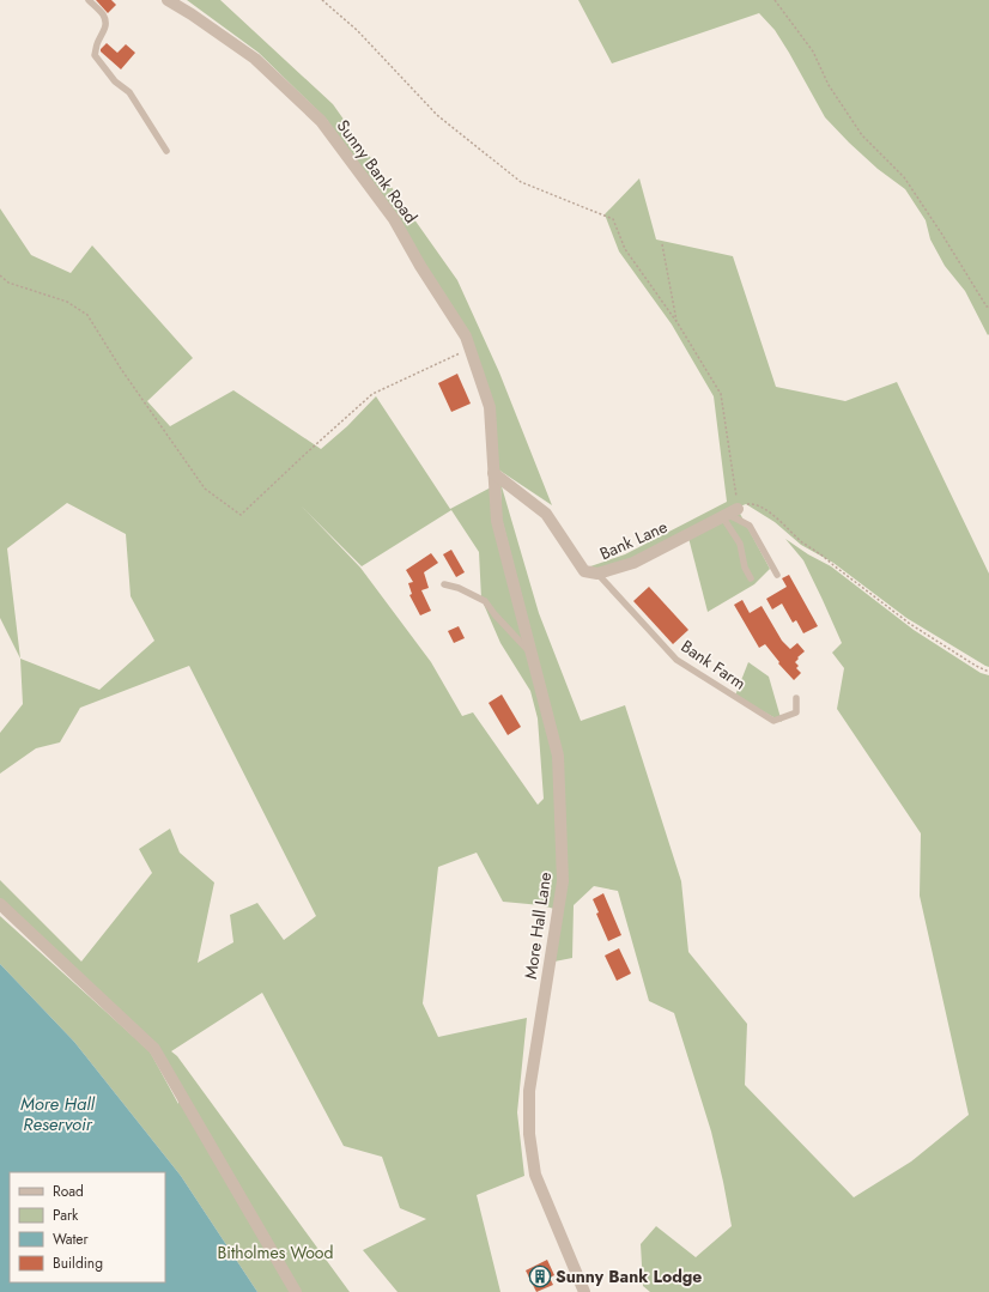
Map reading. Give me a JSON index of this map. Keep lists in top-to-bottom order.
{
  "streets": {
    "street": ["Sunny Bank Road", "Bank Lane", "More Hall Lane"],
    "lane": ["Bank Farm"]
  },
  "crossings": [
    ["Sunny Bank Road", "Bank Lane"],
    ["Sunny Bank Road", "More Hall Lane"],
    ["Bank Lane", "Bank Farm"],
    ["Bank Lane", "More Hall Lane"]
  ],
  "water": ["More Hall Reservoir"],
  "parks": ["Bitholmes Wood"],
  "places": {
    "building": ["Sunny Bank Lodge"]
  },
  "legend": [
    "Road",
    "Park",
    "Water",
    "Building"
  ]
}
